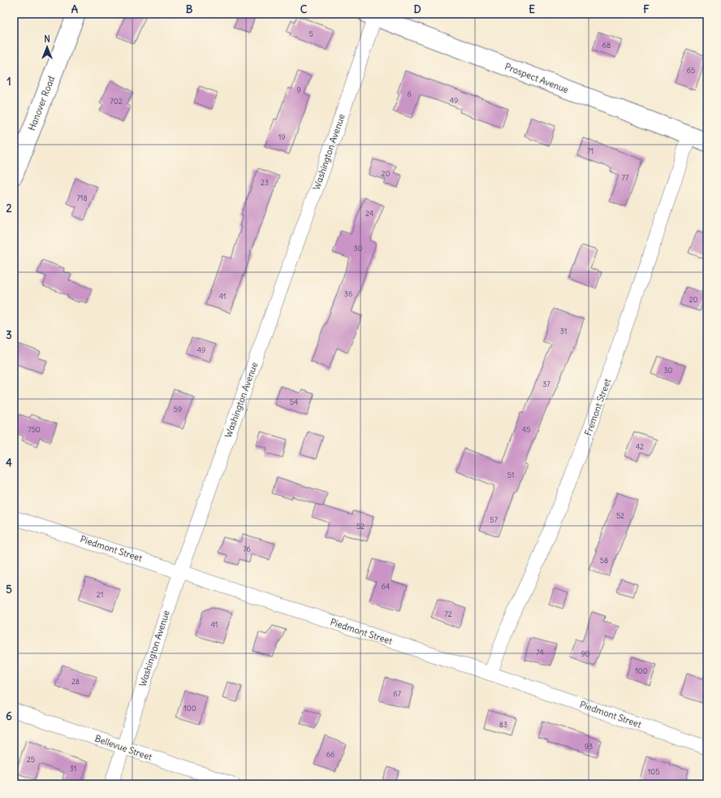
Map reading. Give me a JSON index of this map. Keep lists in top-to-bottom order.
{
  "streets": {
    "street": [
      "Prospect Avenue",
      "Hanover Road",
      "Washington Avenue",
      "Fremont Street",
      "Piedmont Street",
      "Bellevue Street"
    ]
  },
  "crossings": [
    ["Prospect Avenue", "Washington Avenue"],
    ["Prospect Avenue", "Fremont Street"],
    ["Washington Avenue", "Piedmont Street"],
    ["Washington Avenue", "Bellevue Street"],
    ["Fremont Street", "Piedmont Street"]
  ],
  "house_numbers": [
    "5",
    "68",
    "65",
    "9",
    "6",
    "49",
    "702",
    "19",
    "71",
    "20",
    "77",
    "23",
    "718",
    "24",
    "30",
    "36",
    "41",
    "20",
    "31",
    "49",
    "30",
    "37",
    "54",
    "59",
    "750",
    "45",
    "42",
    "51",
    "52",
    "57",
    "52",
    "76",
    "58",
    "64",
    "21",
    "72",
    "41",
    "74",
    "90",
    "100",
    "28",
    "67",
    "100",
    "83",
    "93",
    "66",
    "25",
    "31",
    "105"
  ],
  "north": "top",
  "grid": {
    "columns": [
      "A",
      "B",
      "C",
      "D",
      "E",
      "F"
    ],
    "rows": [
      "1",
      "2",
      "3",
      "4",
      "5",
      "6"
    ]
  }
}
